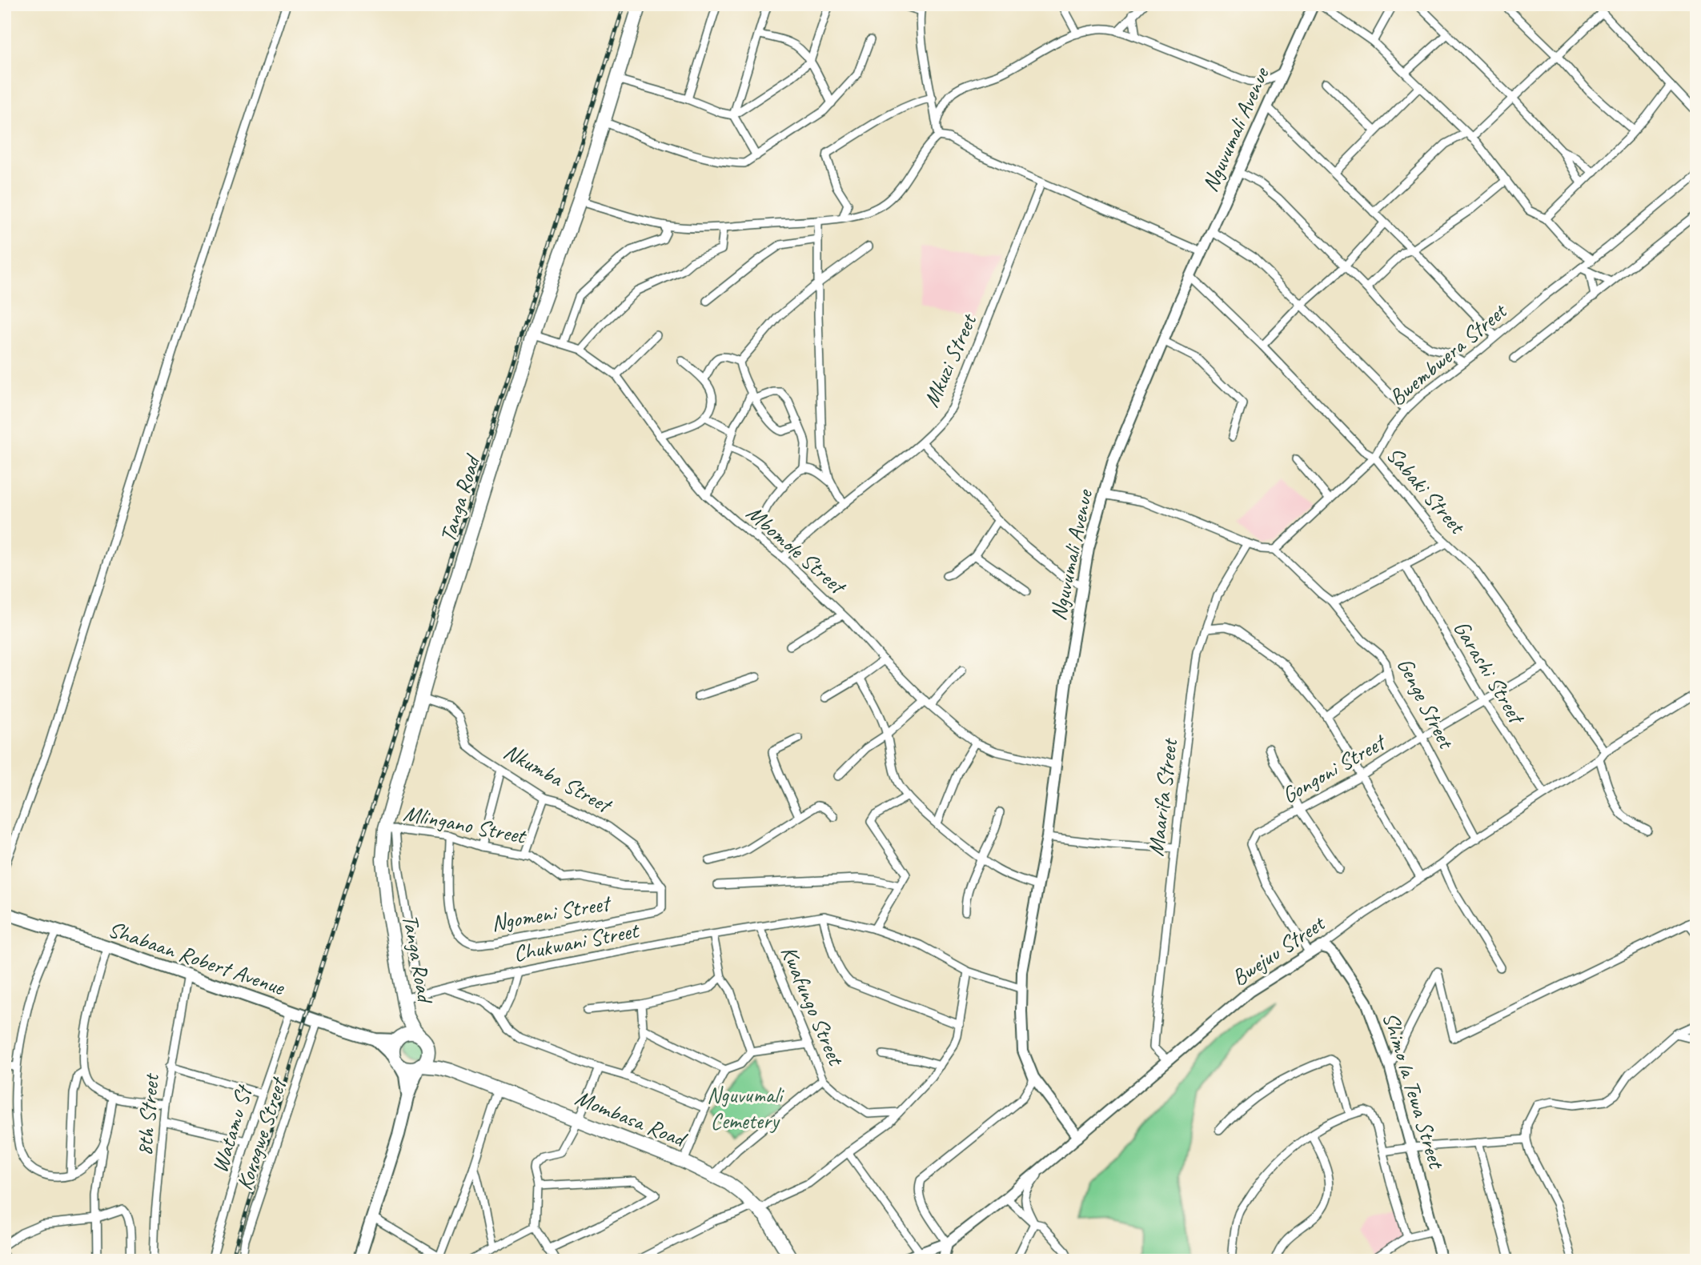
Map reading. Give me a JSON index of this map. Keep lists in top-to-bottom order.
{
  "streets": {
    "highway": ["Tanga Road", "Mombasa Road"],
    "main road": ["Shabaan Robert Avenue"],
    "street": [
      "Nguvumali Avenue",
      "Bwembwera Street",
      "Mkuzi Street",
      "Sabaki Street",
      "Mbomole Street",
      "Garashi Street",
      "Genge Street",
      "Gongoni Street",
      "Nkumba Street",
      "Maarifa Street",
      "Mlingano Street",
      "Ngomeni Street",
      "Chukwani Street",
      "Bwejuu Street",
      "Kwafungo Street",
      "Shimo la Tewa Street",
      "8th Street",
      "Watamu St",
      "Korogwe Street"
    ]
  },
  "crossings": [
    ["Nguvumali Avenue", "Sabaki Street"],
    ["Nguvumali Avenue", "Mbomole Street"],
    ["Nguvumali Avenue", "Bwejuu Street"],
    ["Bwembwera Street", "Sabaki Street"],
    ["Bwembwera Street", "Genge Street"],
    ["Mkuzi Street", "Mbomole Street"],
    ["Sabaki Street", "Gongoni Street"],
    ["Sabaki Street", "Bwejuu Street"],
    ["Tanga Road", "Mbomole Street"],
    ["Tanga Road", "Nkumba Street"],
    ["Tanga Road", "Mlingano Street"],
    ["Tanga Road", "Chukwani Street"],
    ["Tanga Road", "Mombasa Road"],
    ["Garashi Street", "Gongoni Street"],
    ["Garashi Street", "Bwejuu Street"],
    ["Genge Street", "Gongoni Street"],
    ["Genge Street", "Bwejuu Street"],
    ["Gongoni Street", "Bwejuu Street"],
    ["Nkumba Street", "Mlingano Street"],
    ["Nkumba Street", "Ngomeni Street"],
    ["Maarifa Street", "Bwejuu Street"],
    ["Mlingano Street", "Ngomeni Street"],
    ["Chukwani Street", "Kwafungo Street"],
    ["Bwejuu Street", "Shimo la Tewa Street"],
    ["Shabaan Robert Avenue", "8th Street"],
    ["Shabaan Robert Avenue", "Watamu St"],
    ["Shabaan Robert Avenue", "Korogwe Street"]
  ],
  "parks": ["Nguvumali Cemetery"]
}
